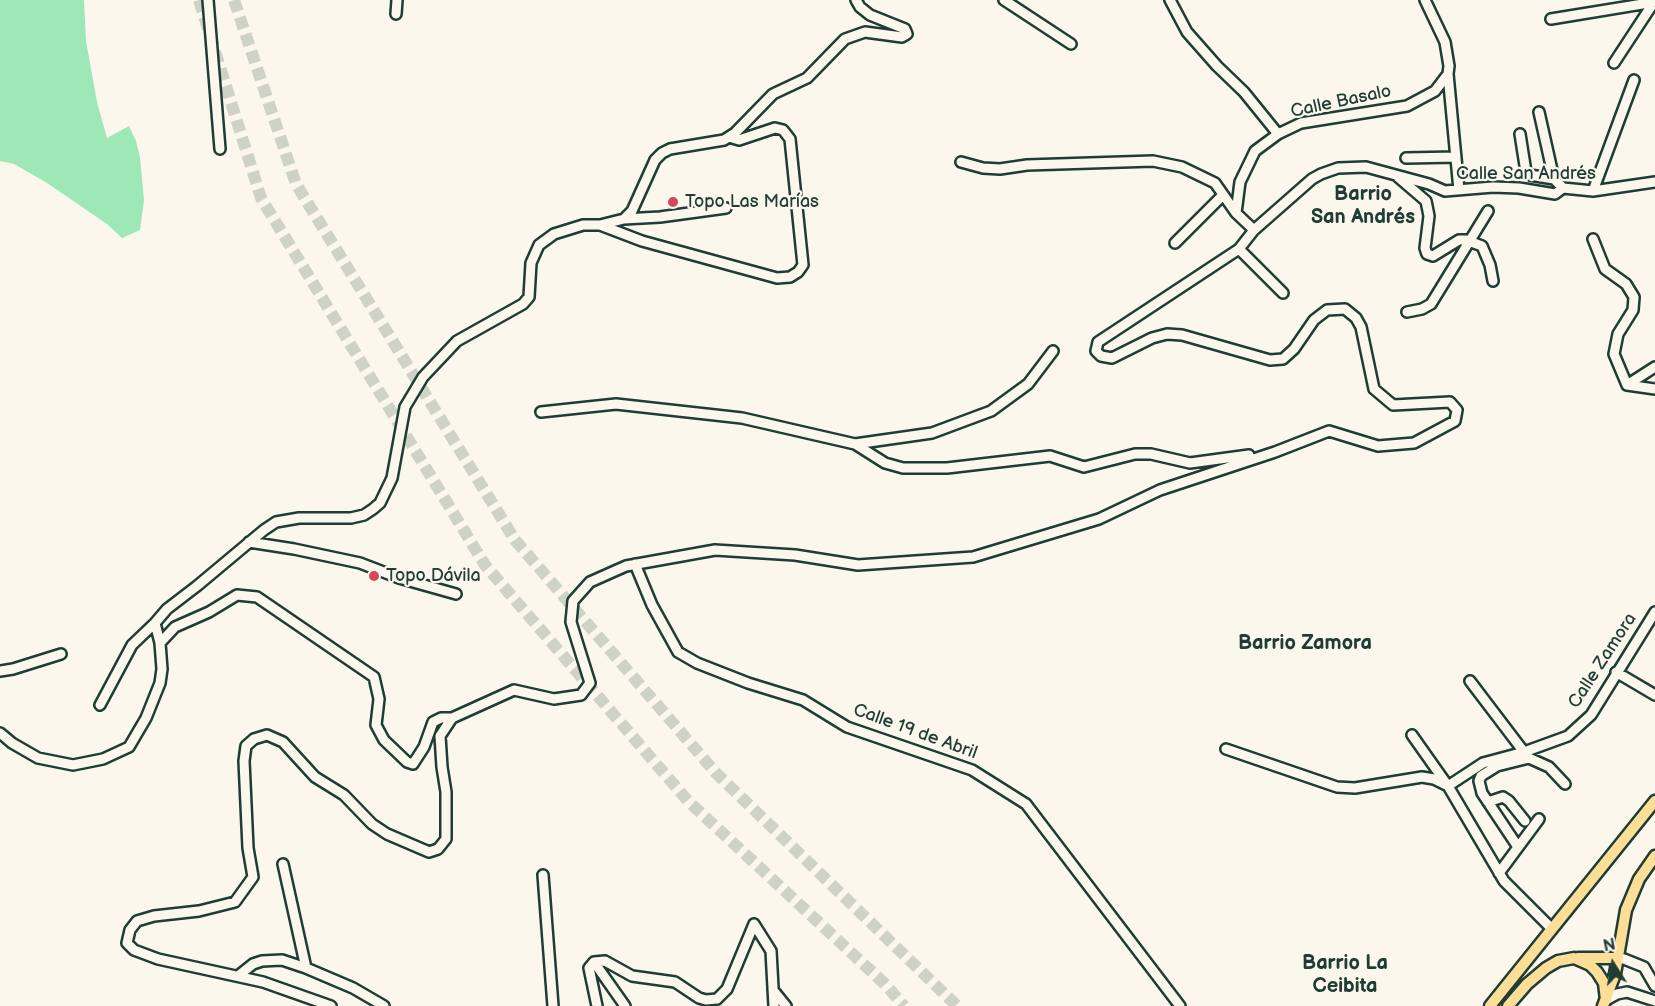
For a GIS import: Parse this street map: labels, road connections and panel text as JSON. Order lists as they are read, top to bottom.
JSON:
{
  "streets": {
    "street": [
      "Calle Basalo",
      "Calle San Andrés",
      "Calle Zamora",
      "Calle 19 de Abril"
    ]
  },
  "districts": ["Barrio San Andrés", "Barrio Zamora", "Barrio La Ceibita"],
  "places": ["Topo Las Marías", "Topo Dávila"],
  "north": "top"
}
